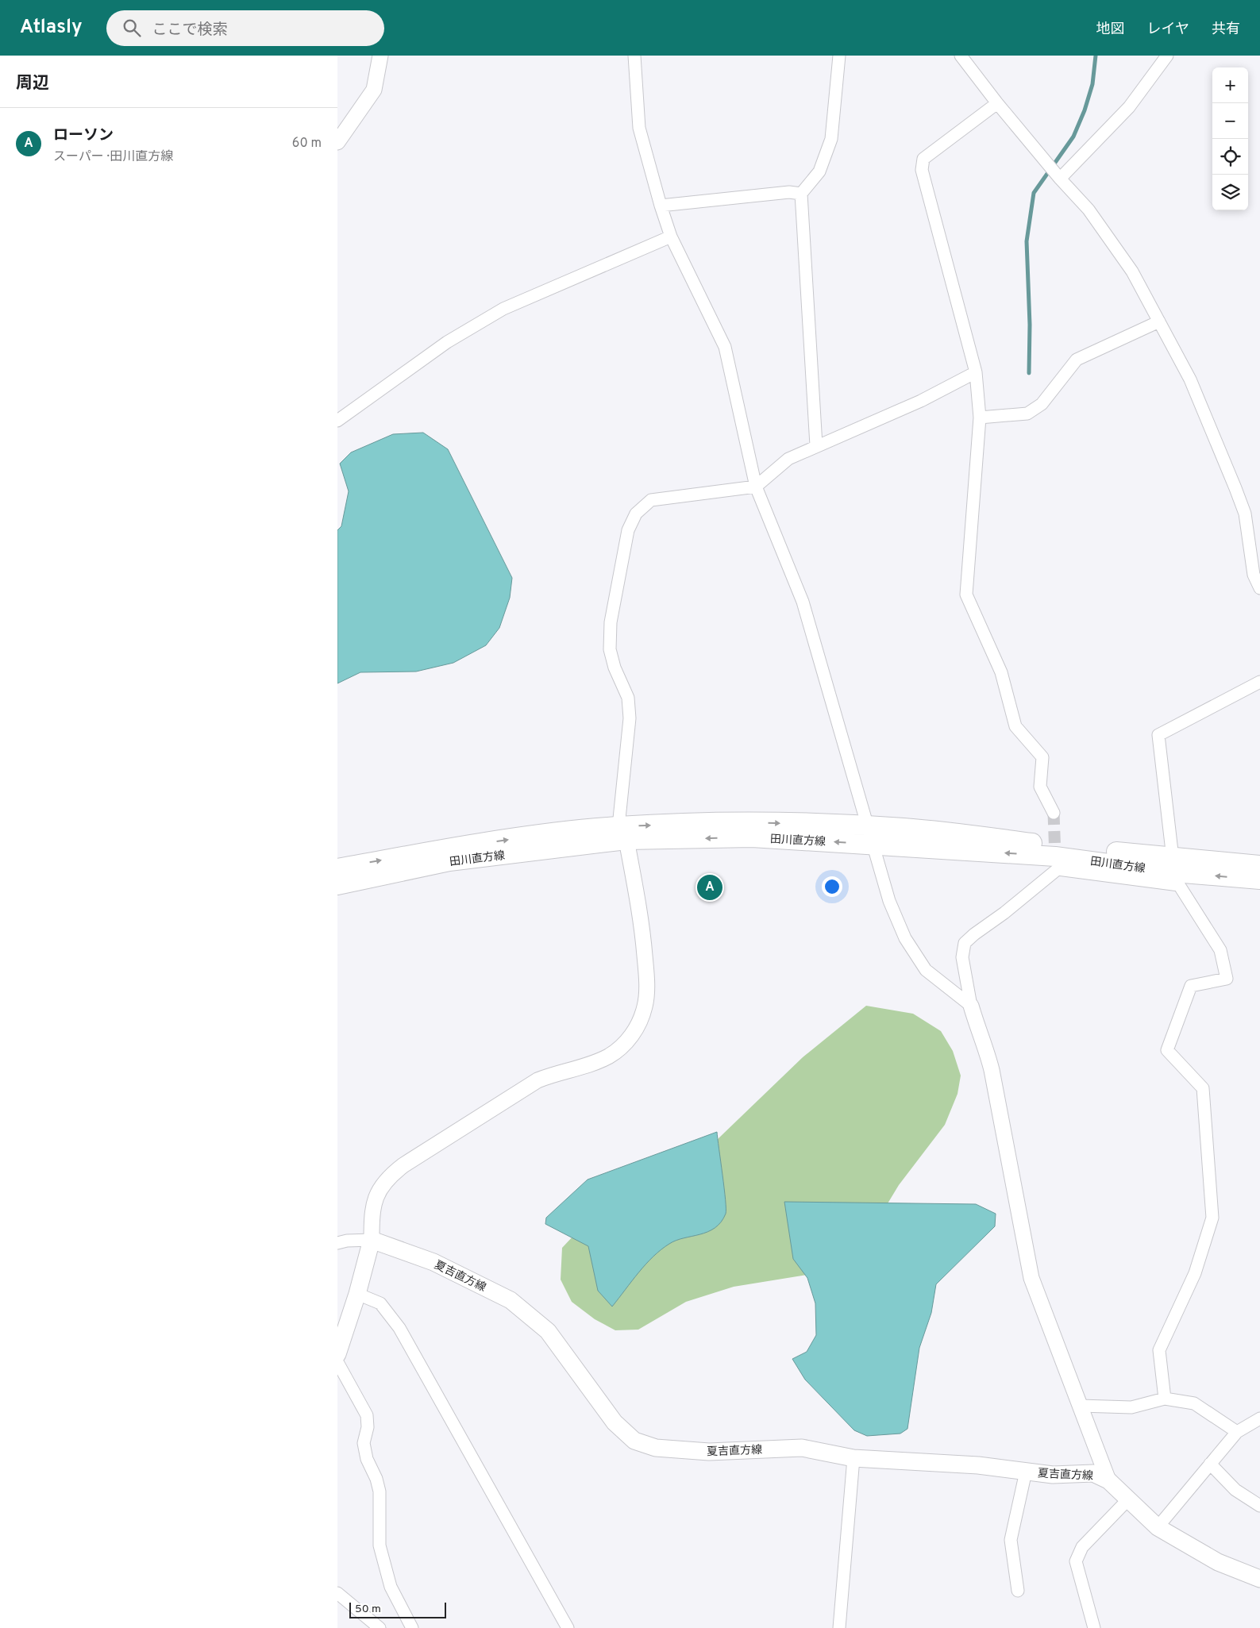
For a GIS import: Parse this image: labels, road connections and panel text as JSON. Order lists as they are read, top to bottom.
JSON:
{
  "streets": {
    "main road": ["田川直方線", "夏吉直方線"]
  },
  "scale_bar": "50 m",
  "page": {
    "header": "Atlasly",
    "search": "ここで検索",
    "nav": ["地図", "レイヤ", "共有"],
    "heading": "周辺",
    "map_buttons": ["+", "−"],
    "list": [
      {
        "mark": "A",
        "name": "ローソン",
        "note": "スーパー · 田川直方線",
        "value": "60 m"
      }
    ],
    "pins": "A",
    "scale": "50 m"
  }
}
